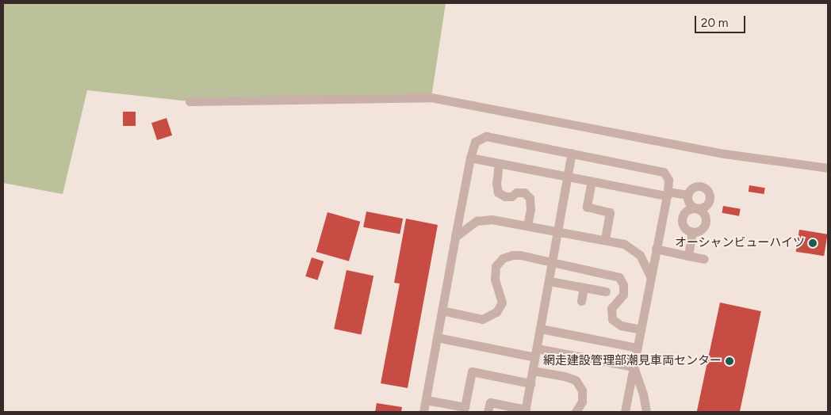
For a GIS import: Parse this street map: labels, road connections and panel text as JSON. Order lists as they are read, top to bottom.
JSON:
{
  "places": ["オーシャンビューハイツ", "網走建設管理部潮見車両センター"],
  "scale_bar": "20 m"
}
